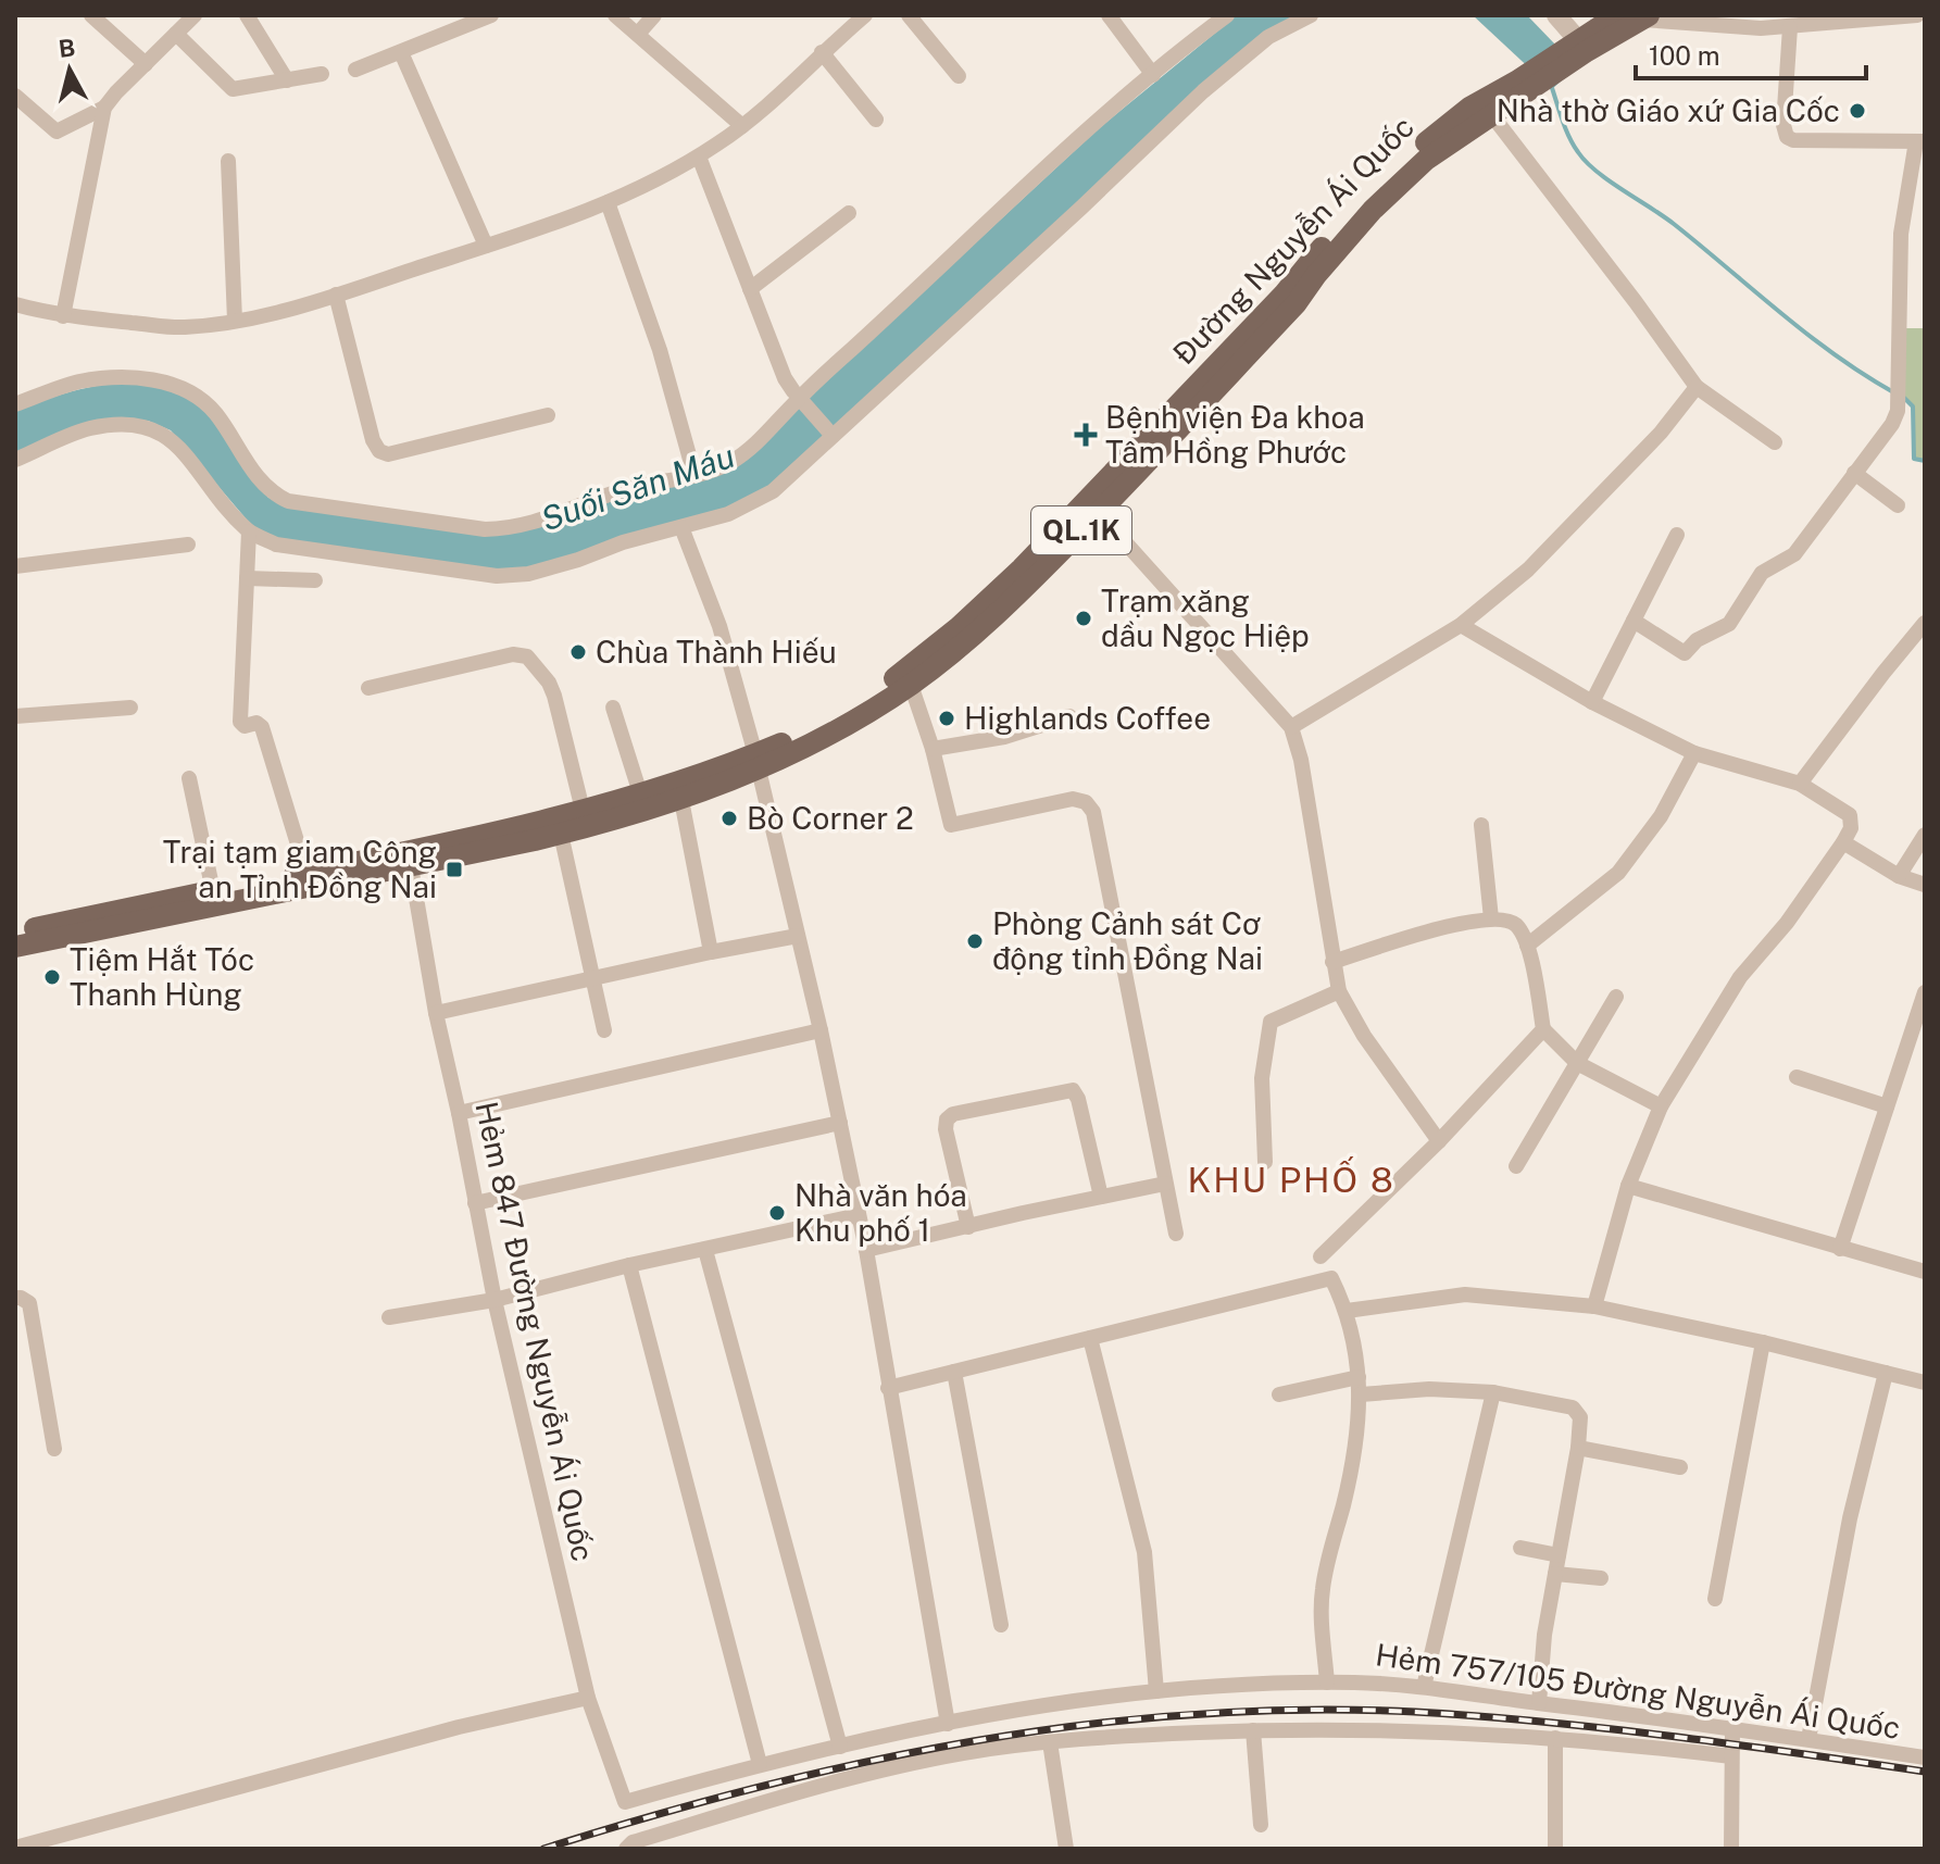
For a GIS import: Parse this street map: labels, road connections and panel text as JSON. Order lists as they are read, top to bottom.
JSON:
{
  "streets": {
    "main road": ["Đường Nguyễn Ái Quốc", "QL.1K"],
    "street": ["Hẻm 847 Đường Nguyễn Ái Quốc", "Hẻm 757/105 Đường Nguyễn Ái Quốc"]
  },
  "crossings": [
    ["Đường Nguyễn Ái Quốc", "QL.1K"],
    ["Đường Nguyễn Ái Quốc", "Hẻm 847 Đường Nguyễn Ái Quốc"],
    ["Hẻm 847 Đường Nguyễn Ái Quốc", "Hẻm 757/105 Đường Nguyễn Ái Quốc"]
  ],
  "districts": ["KHU PHỐ 8"],
  "water": ["Suối Săn Máu"],
  "places": {
    "other": [
      "Nhà thờ Giáo xứ Gia Cốc",
      "Trạm xăng dầu Ngọc Hiệp",
      "Chùa Thành Hiếu",
      "Highlands Coffee",
      "Bò Corner 2",
      "Phòng Cảnh sát Cơ động tỉnh Đồng Nai",
      "Tiệm Hắt Tóc Thanh Hùng",
      "Nhà văn hóa Khu phố 1"
    ],
    "health": ["Bệnh viện Đa khoa Tâm Hồng Phước"],
    "transit": ["Trại tạm giam Công an Tỉnh Đồng Nai"]
  },
  "scale_bar": "100 m",
  "north": "top"
}
